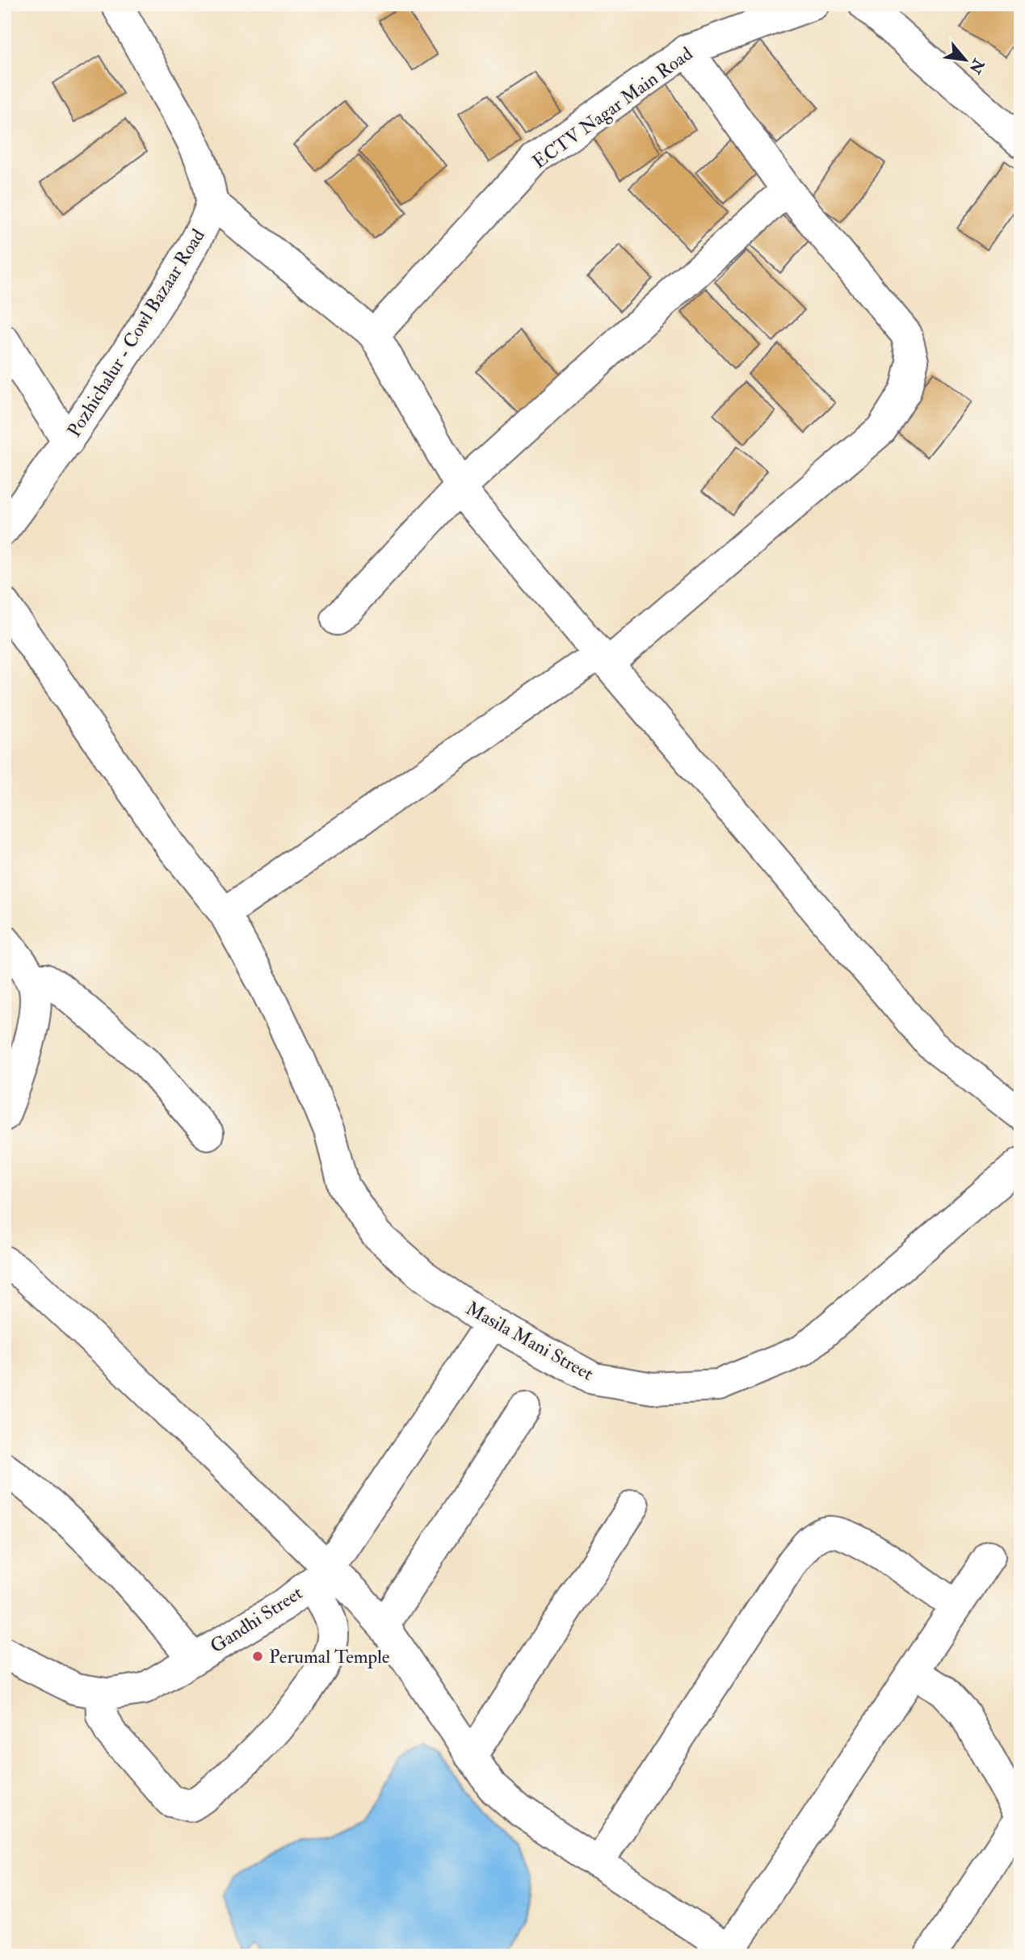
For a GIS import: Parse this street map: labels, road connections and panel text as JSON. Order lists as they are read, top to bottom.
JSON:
{
  "streets": {
    "street": [
      "ECTV Nagar Main Road",
      "Pozhichalur - Cowl Bazaar Road",
      "Masila Mani Street",
      "Gandhi Street"
    ]
  },
  "crossings": [
    ["Masila Mani Street", "Gandhi Street"]
  ],
  "places": ["Perumal Temple"],
  "north": "bottom right"
}
